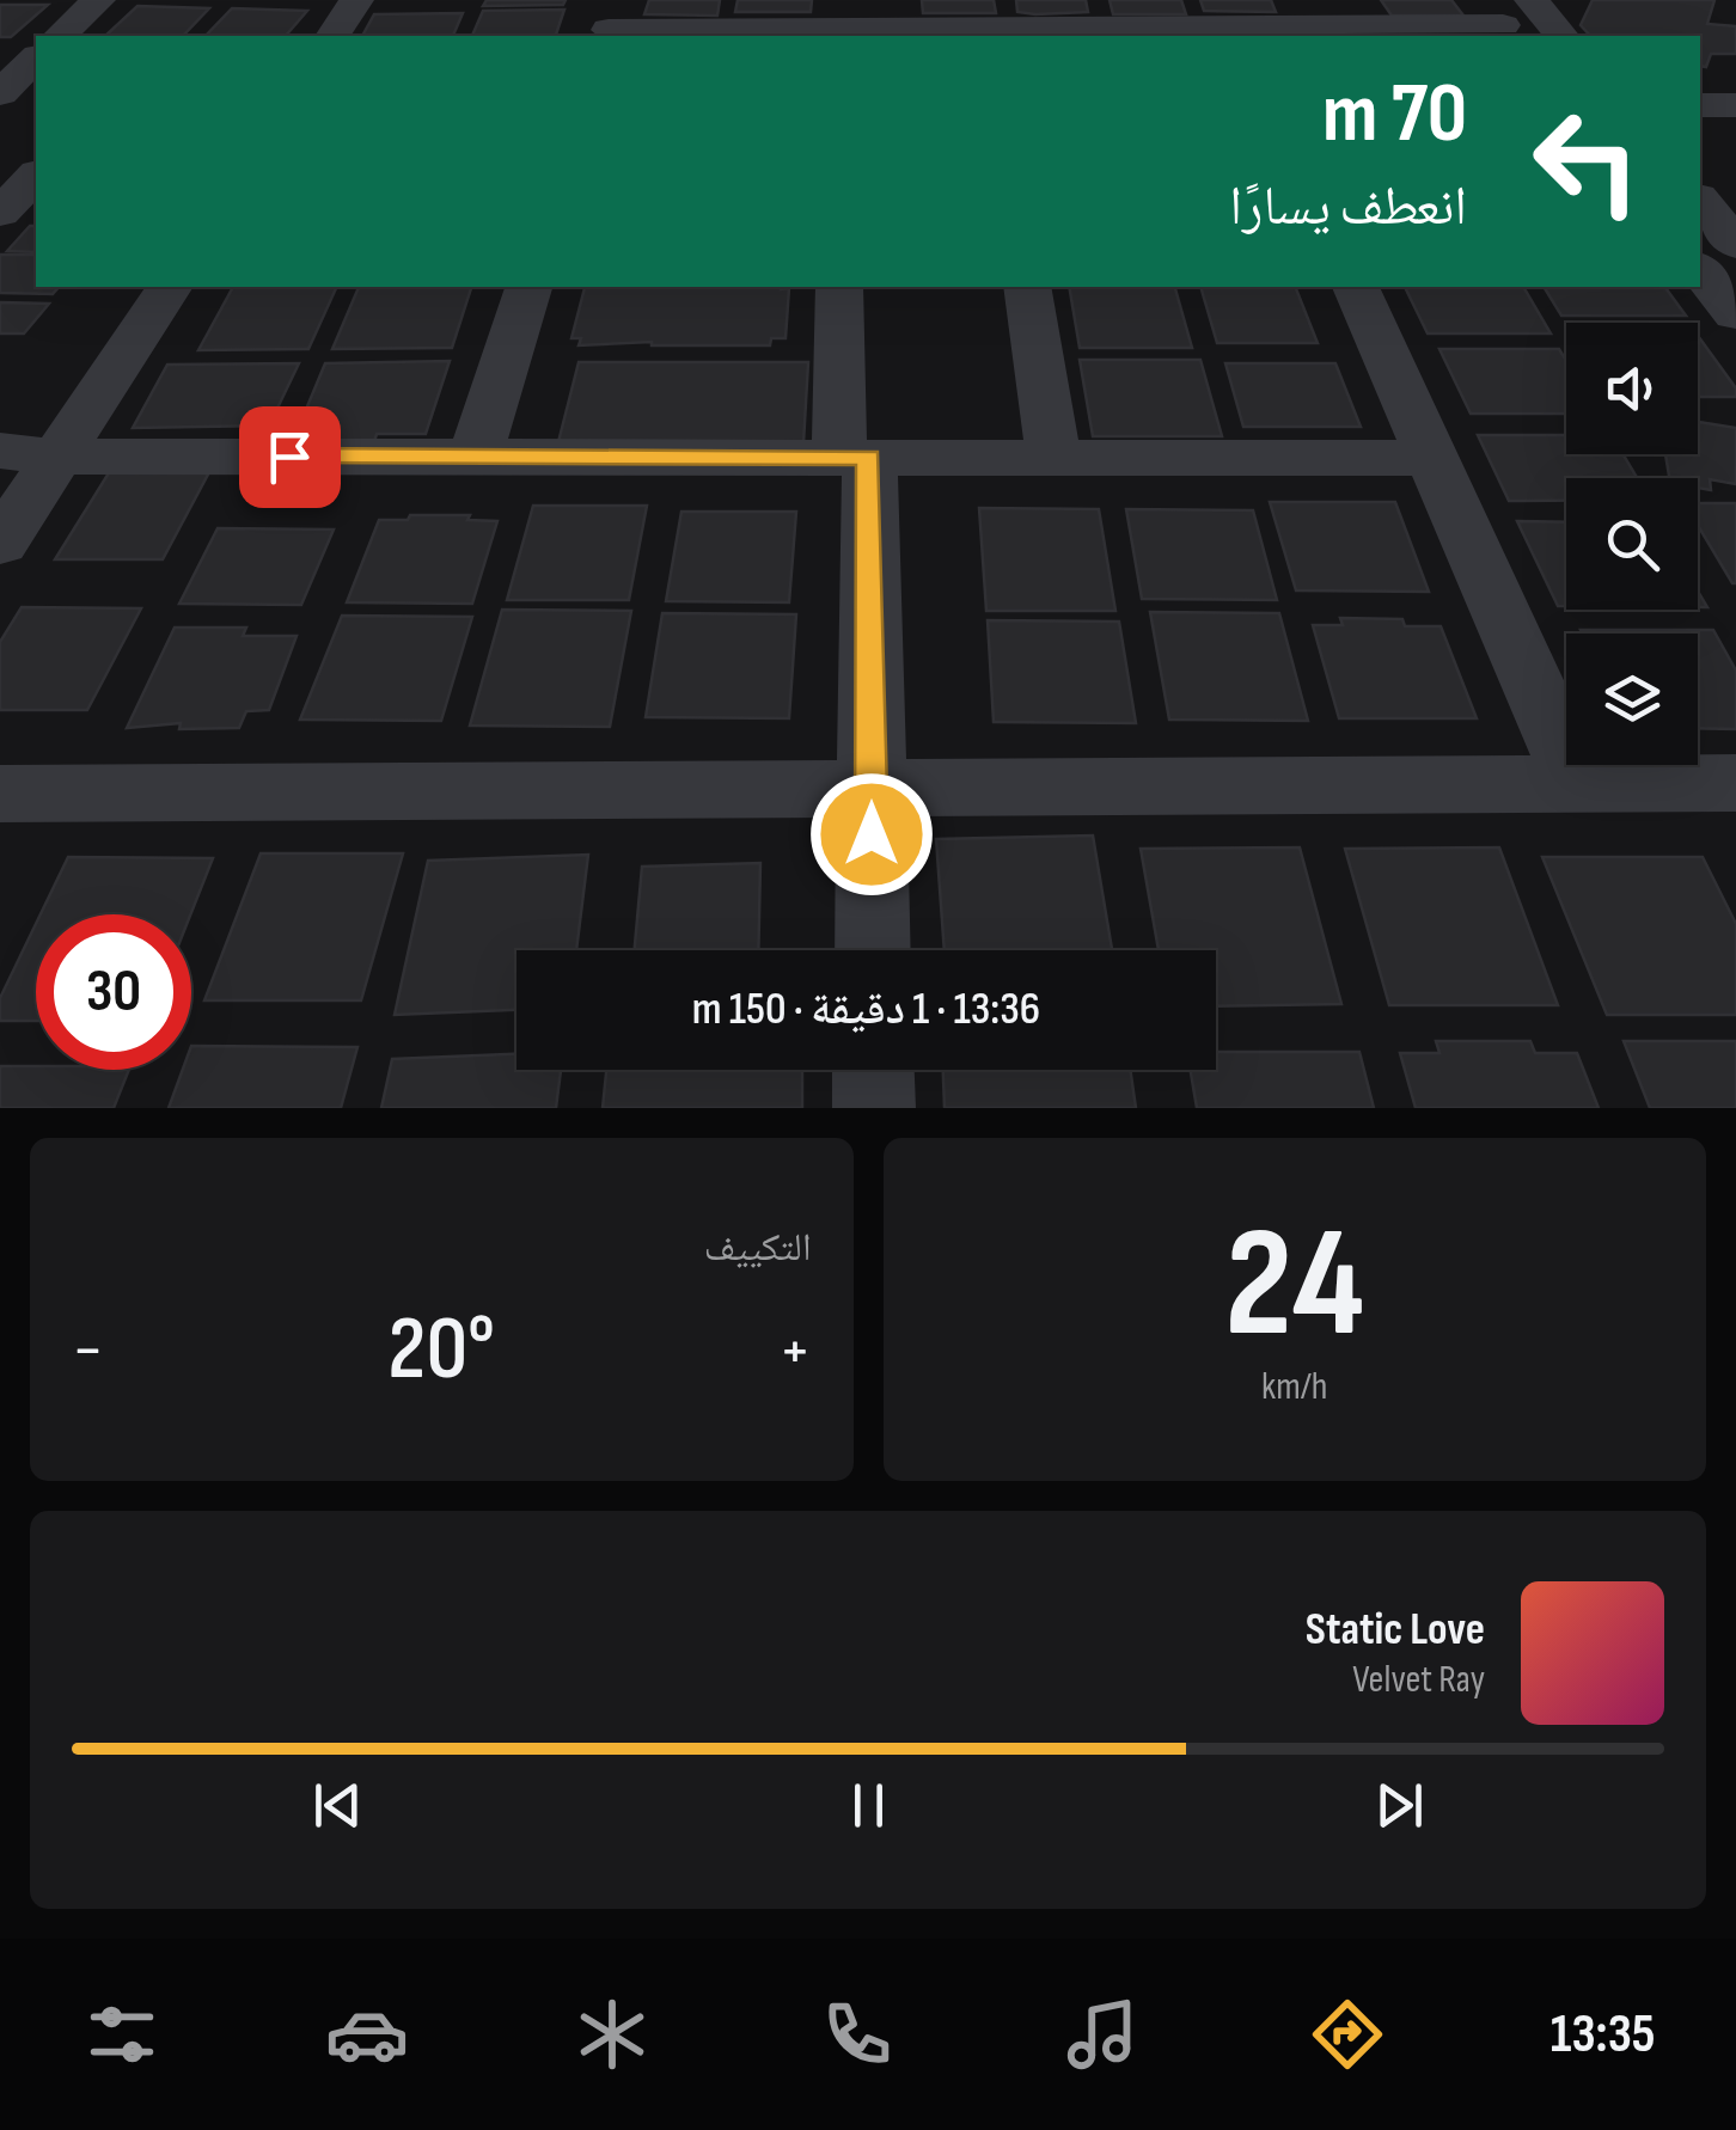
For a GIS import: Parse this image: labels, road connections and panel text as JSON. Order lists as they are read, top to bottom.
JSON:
{
  "page": {
    "turn": ["70 m", "انعطف يسارًا"],
    "limit": "30",
    "trip": "13:36 · 1 دقيقة · 150 m",
    "tile": [
      ["24", "km/h"],
      "التكييف"
    ],
    "heat": ["−", "20°", "+"],
    "song": ["Static Love", "Velvet Ray"],
    "tabs": "13:35"
  }
}
